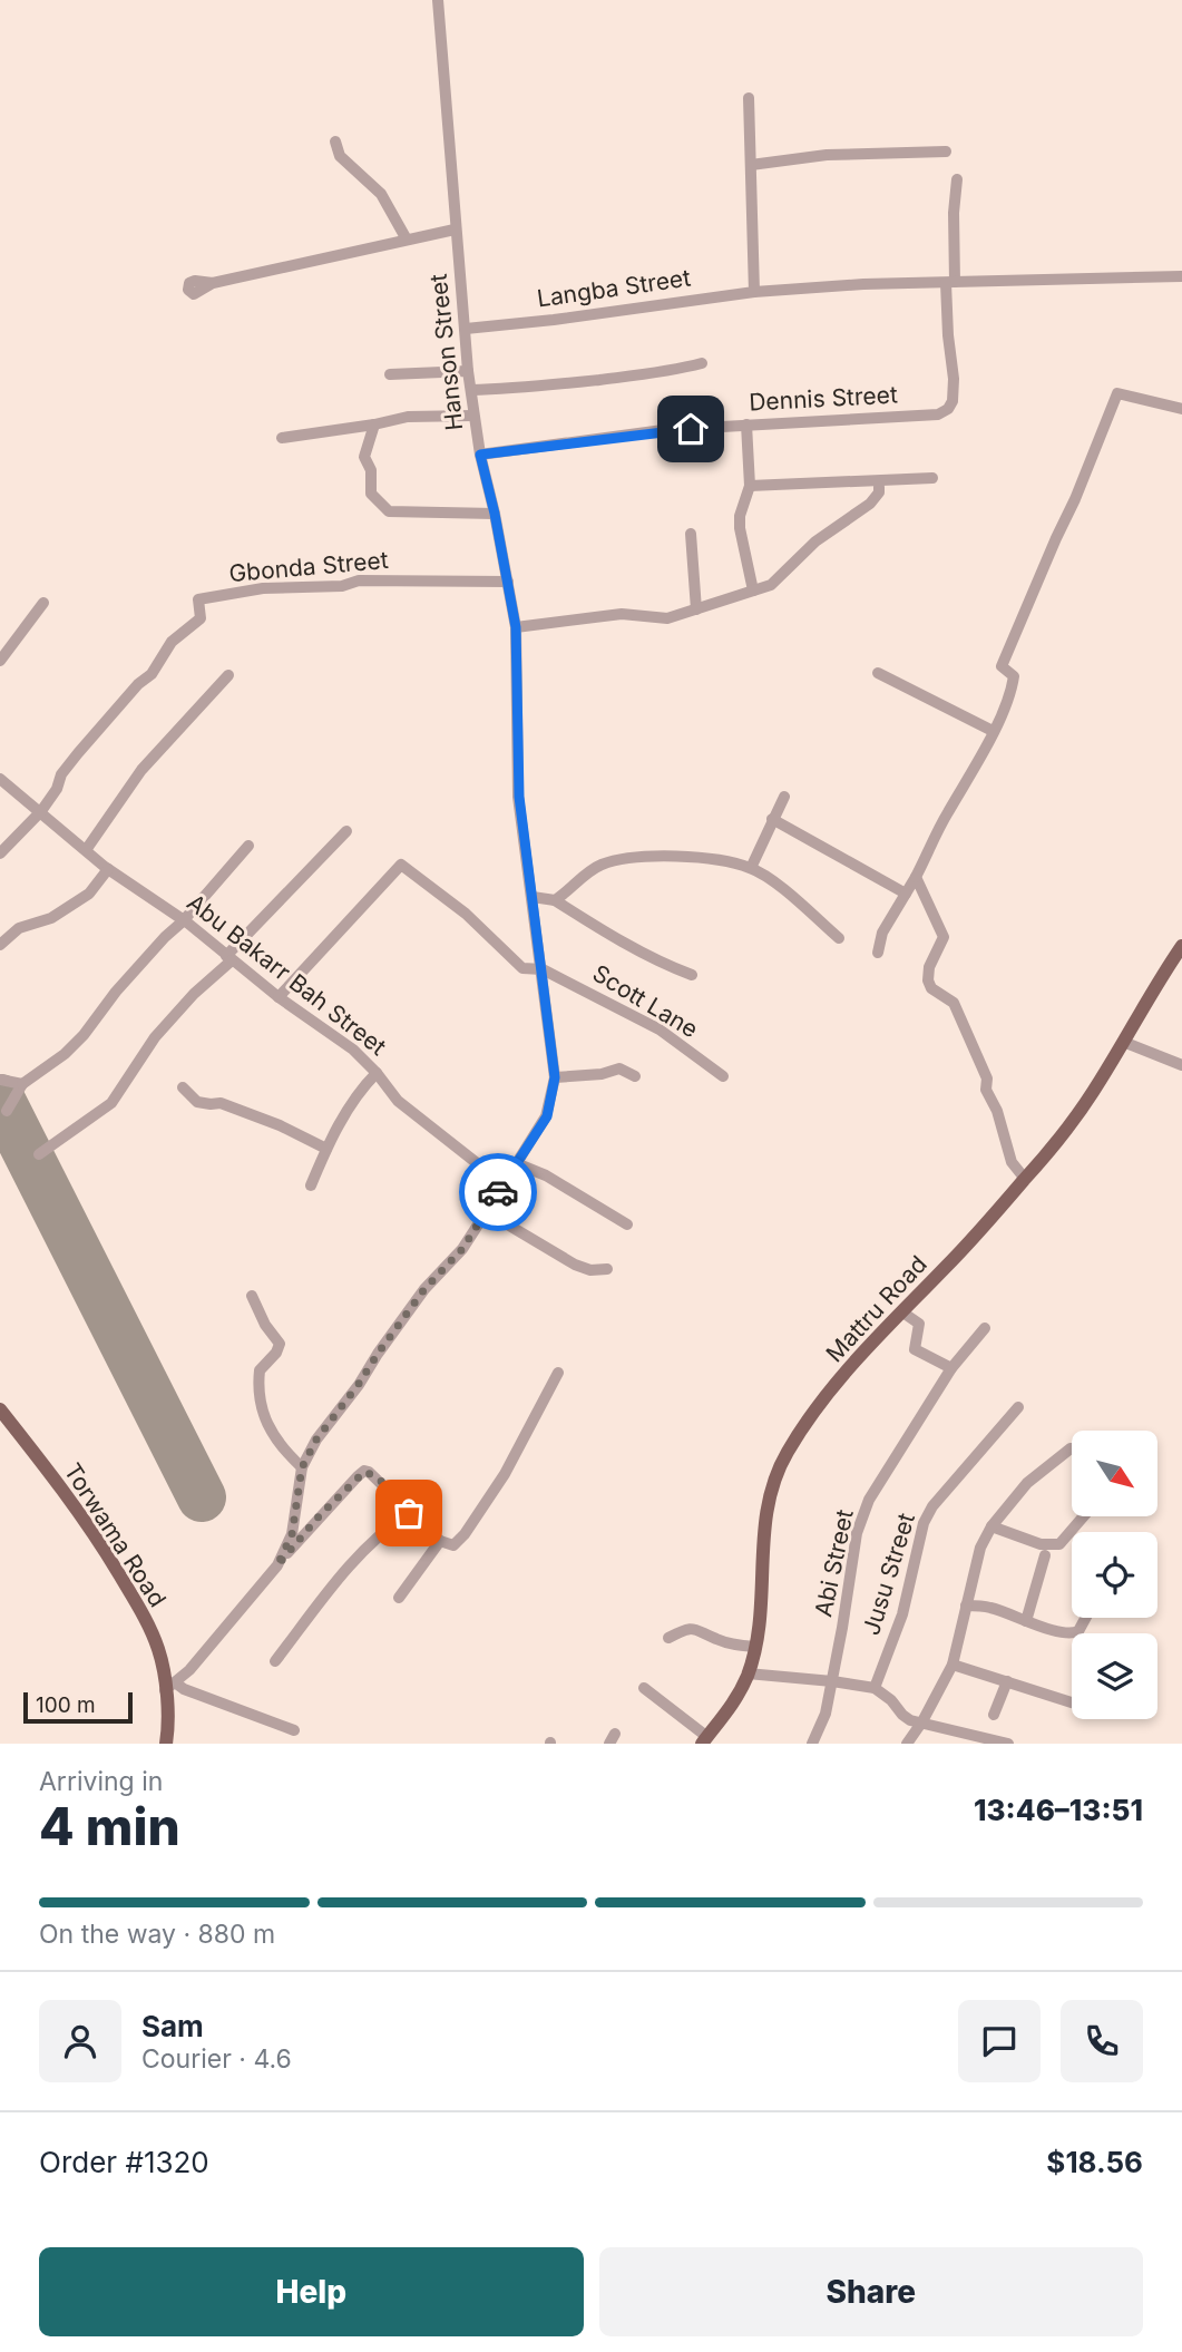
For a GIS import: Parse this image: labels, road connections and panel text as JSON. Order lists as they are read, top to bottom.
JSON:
{
  "streets": {
    "main road": ["Mattru Road", "Torwama Road"],
    "street": [
      "Langba Street",
      "Hanson Street",
      "Dennis Street",
      "Gbonda Street",
      "Abu Bakarr Bah Street",
      "Scott Lane",
      "Abi Street",
      "Jusu Street"
    ]
  },
  "crossings": [
    ["Langba Street", "Hanson Street"],
    ["Langba Street", "Dennis Street"],
    ["Hanson Street", "Dennis Street"],
    ["Hanson Street", "Gbonda Street"],
    ["Hanson Street", "Abu Bakarr Bah Street"],
    ["Hanson Street", "Scott Lane"],
    ["Hanson Street", "Torwama Road"],
    ["Gbonda Street", "Abu Bakarr Bah Street"],
    ["Abu Bakarr Bah Street", "Scott Lane"]
  ],
  "scale_bar": "100 m",
  "north": "bottom right",
  "page": {
    "scale": "100 m",
    "heading": ["4 min", "Arriving in", "13:46–13:51"],
    "panel": [
      "Sam",
      "Courier · 4.6",
      "Order #1320",
      "$18.56"
    ],
    "bar": "On the way · 880 m",
    "buttons": ["Help", "Share"]
  }
}
